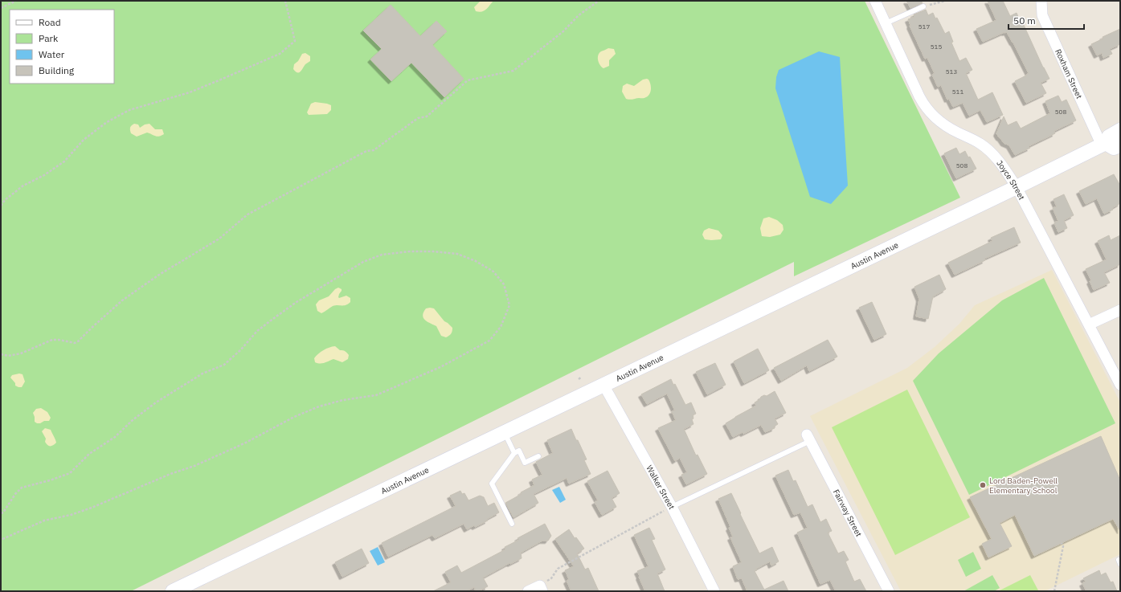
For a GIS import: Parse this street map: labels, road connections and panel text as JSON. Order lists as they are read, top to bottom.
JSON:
{
  "streets": {
    "main road": ["Austin Avenue"],
    "street": [
      "Roxham Street",
      "Joyce Street",
      "Walker Street",
      "Fairway Street"
    ]
  },
  "crossings": [
    ["Roxham Street", "Austin Avenue"],
    ["Joyce Street", "Austin Avenue"],
    ["Austin Avenue", "Walker Street"]
  ],
  "places": ["Lord Baden-Powell Elementary School"],
  "house_numbers": [
    "517",
    "515",
    "513",
    "511",
    "508",
    "508"
  ],
  "legend": [
    "Road",
    "Park",
    "Water",
    "Building"
  ],
  "scale_bar": "50 m"
}
